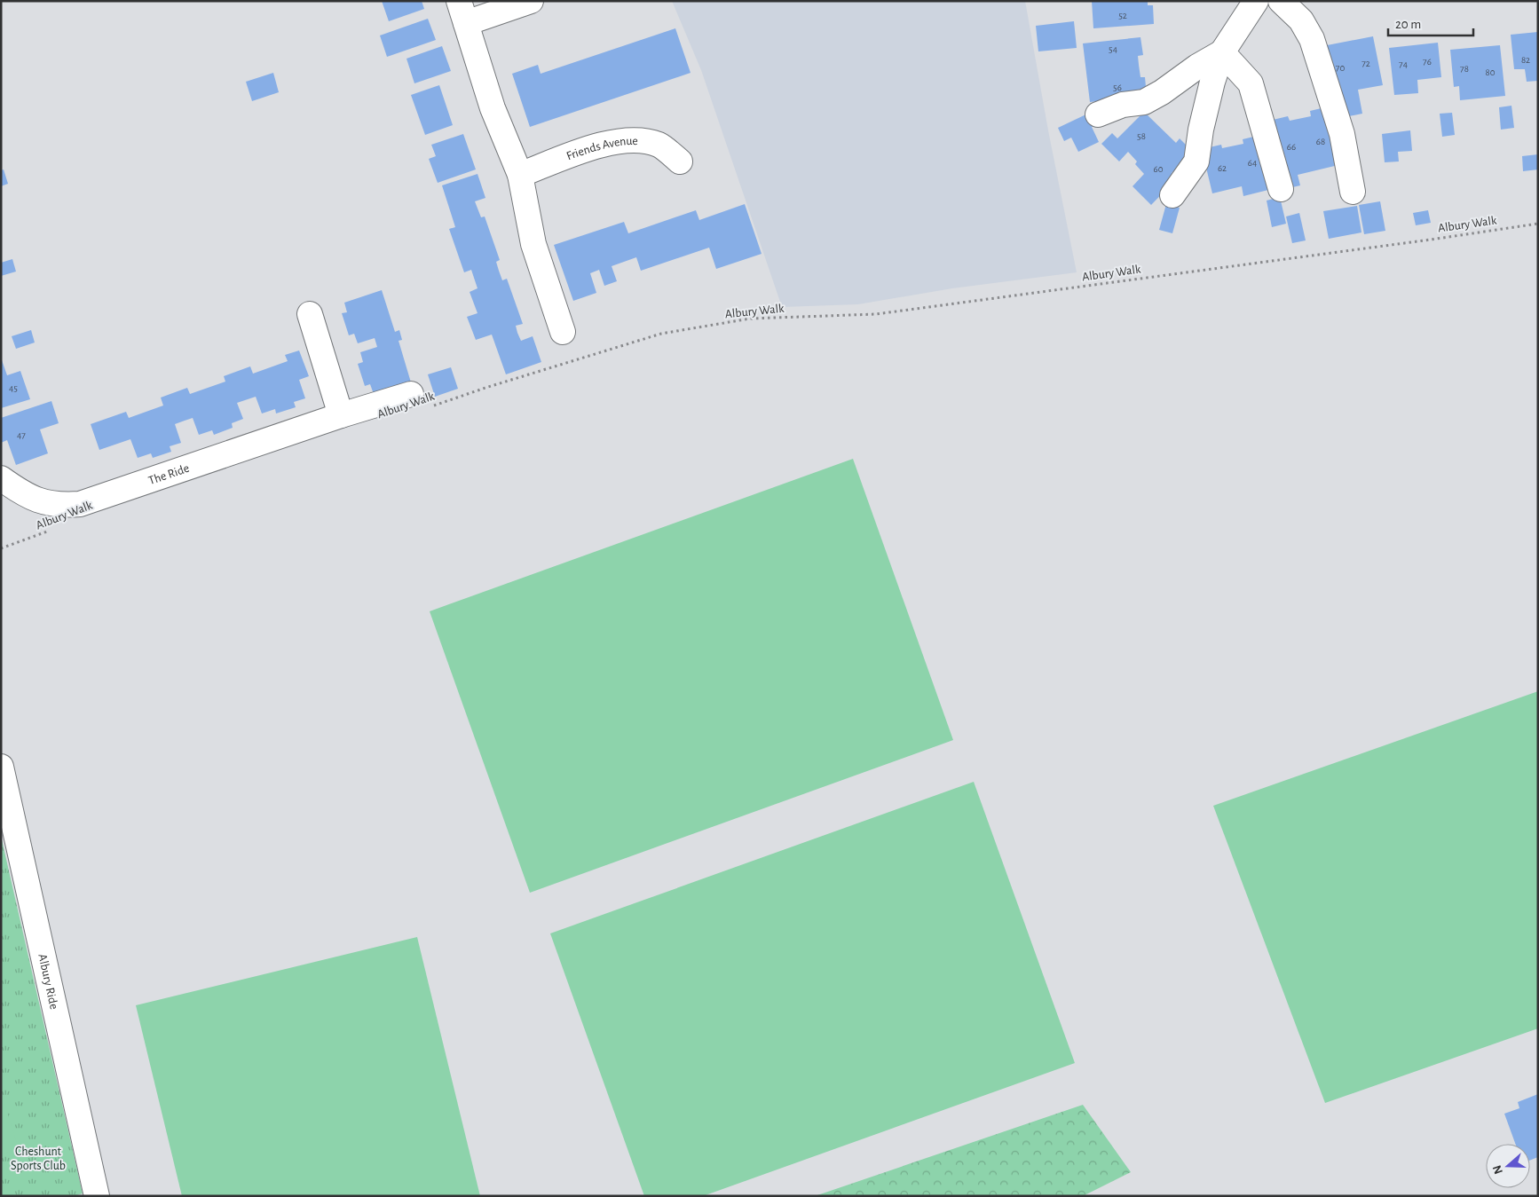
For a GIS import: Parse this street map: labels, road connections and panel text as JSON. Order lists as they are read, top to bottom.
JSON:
{
  "streets": {
    "street": ["Friends Avenue", "The Ride", "Albury Ride"],
    "path": ["Albury Walk"]
  },
  "crossings": [
    ["Albury Walk", "The Ride"]
  ],
  "parks": ["Cheshunt Sports Club"],
  "house_numbers": [
    "52",
    "54",
    "82",
    "76",
    "72",
    "74",
    "70",
    "78",
    "80",
    "56",
    "58",
    "68",
    "66",
    "64",
    "62",
    "60",
    "45",
    "47"
  ],
  "scale_bar": "20 m",
  "north": "left"
}
